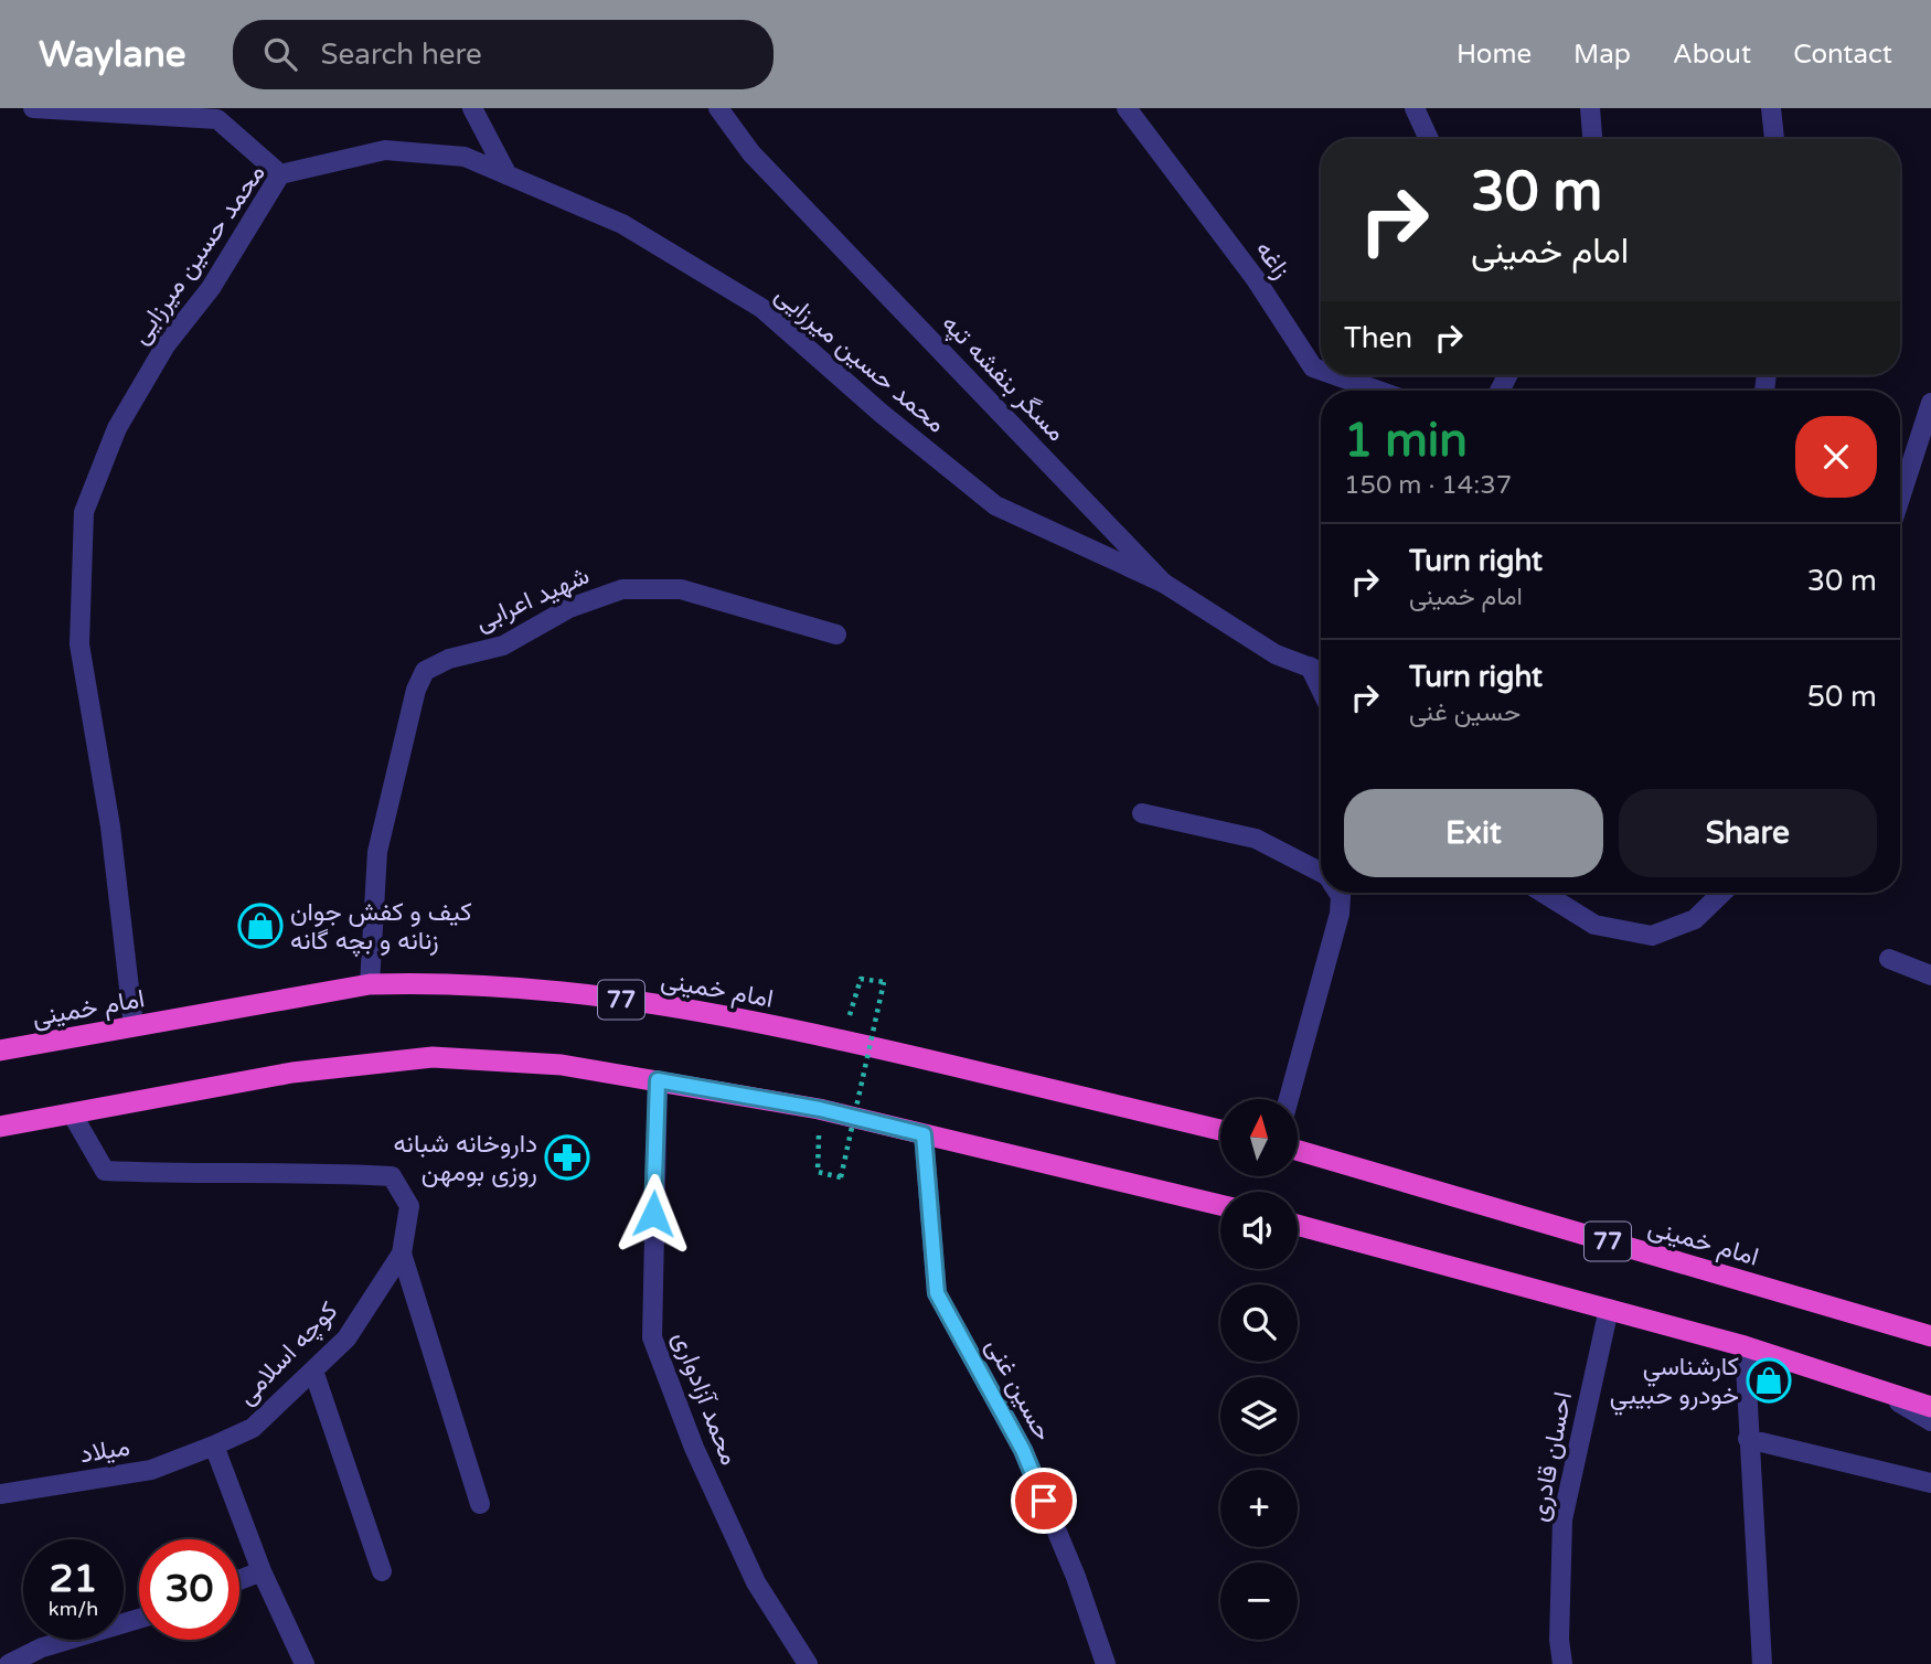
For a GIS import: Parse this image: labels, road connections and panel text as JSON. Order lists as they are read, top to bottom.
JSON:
{
  "streets": {
    "highway": ["امام خمینی", "77"],
    "street": [
      "محمد حسین میرزایی",
      "زاغه",
      "مسگر بنفشه تپه",
      "شهید اعرابی",
      "کوچه اسلامی",
      "حسین غنی",
      "محمد آزادواری",
      "میلاد",
      "احسان قادری"
    ]
  },
  "crossings": [
    ["محمد حسین میرزایی", "مسگر بنفشه تپه"],
    ["محمد حسین میرزایی", "امام خمینی"],
    ["شهید اعرابی", "امام خمینی"],
    ["کوچه اسلامی", "میلاد"]
  ],
  "places": {
    "shop": ["کیف و کفش جوان زنانه و بچه گانه", "كارشناسي خودرو حبيبي"],
    "pharmacy": ["داروخانه شبانه روزی بومهن"]
  },
  "north": "top",
  "page": {
    "header": "Waylane",
    "search": "Search here",
    "nav": [
      "Home",
      "Map",
      "About",
      "Contact"
    ],
    "turn": ["30 m", "امام خمینی"],
    "then": "Then",
    "heading": ["1 min", "150 m · 14:37"],
    "list": [
      {
        "name": "Turn right",
        "note": "امام خمینی",
        "value": "30 m"
      },
      {
        "name": "Turn right",
        "note": "حسین غنی",
        "value": "50 m"
      }
    ],
    "buttons": ["Exit", "Share"],
    "map_buttons": ["+", "−"],
    "speed": "21 km/h",
    "limit": "30"
  }
}
